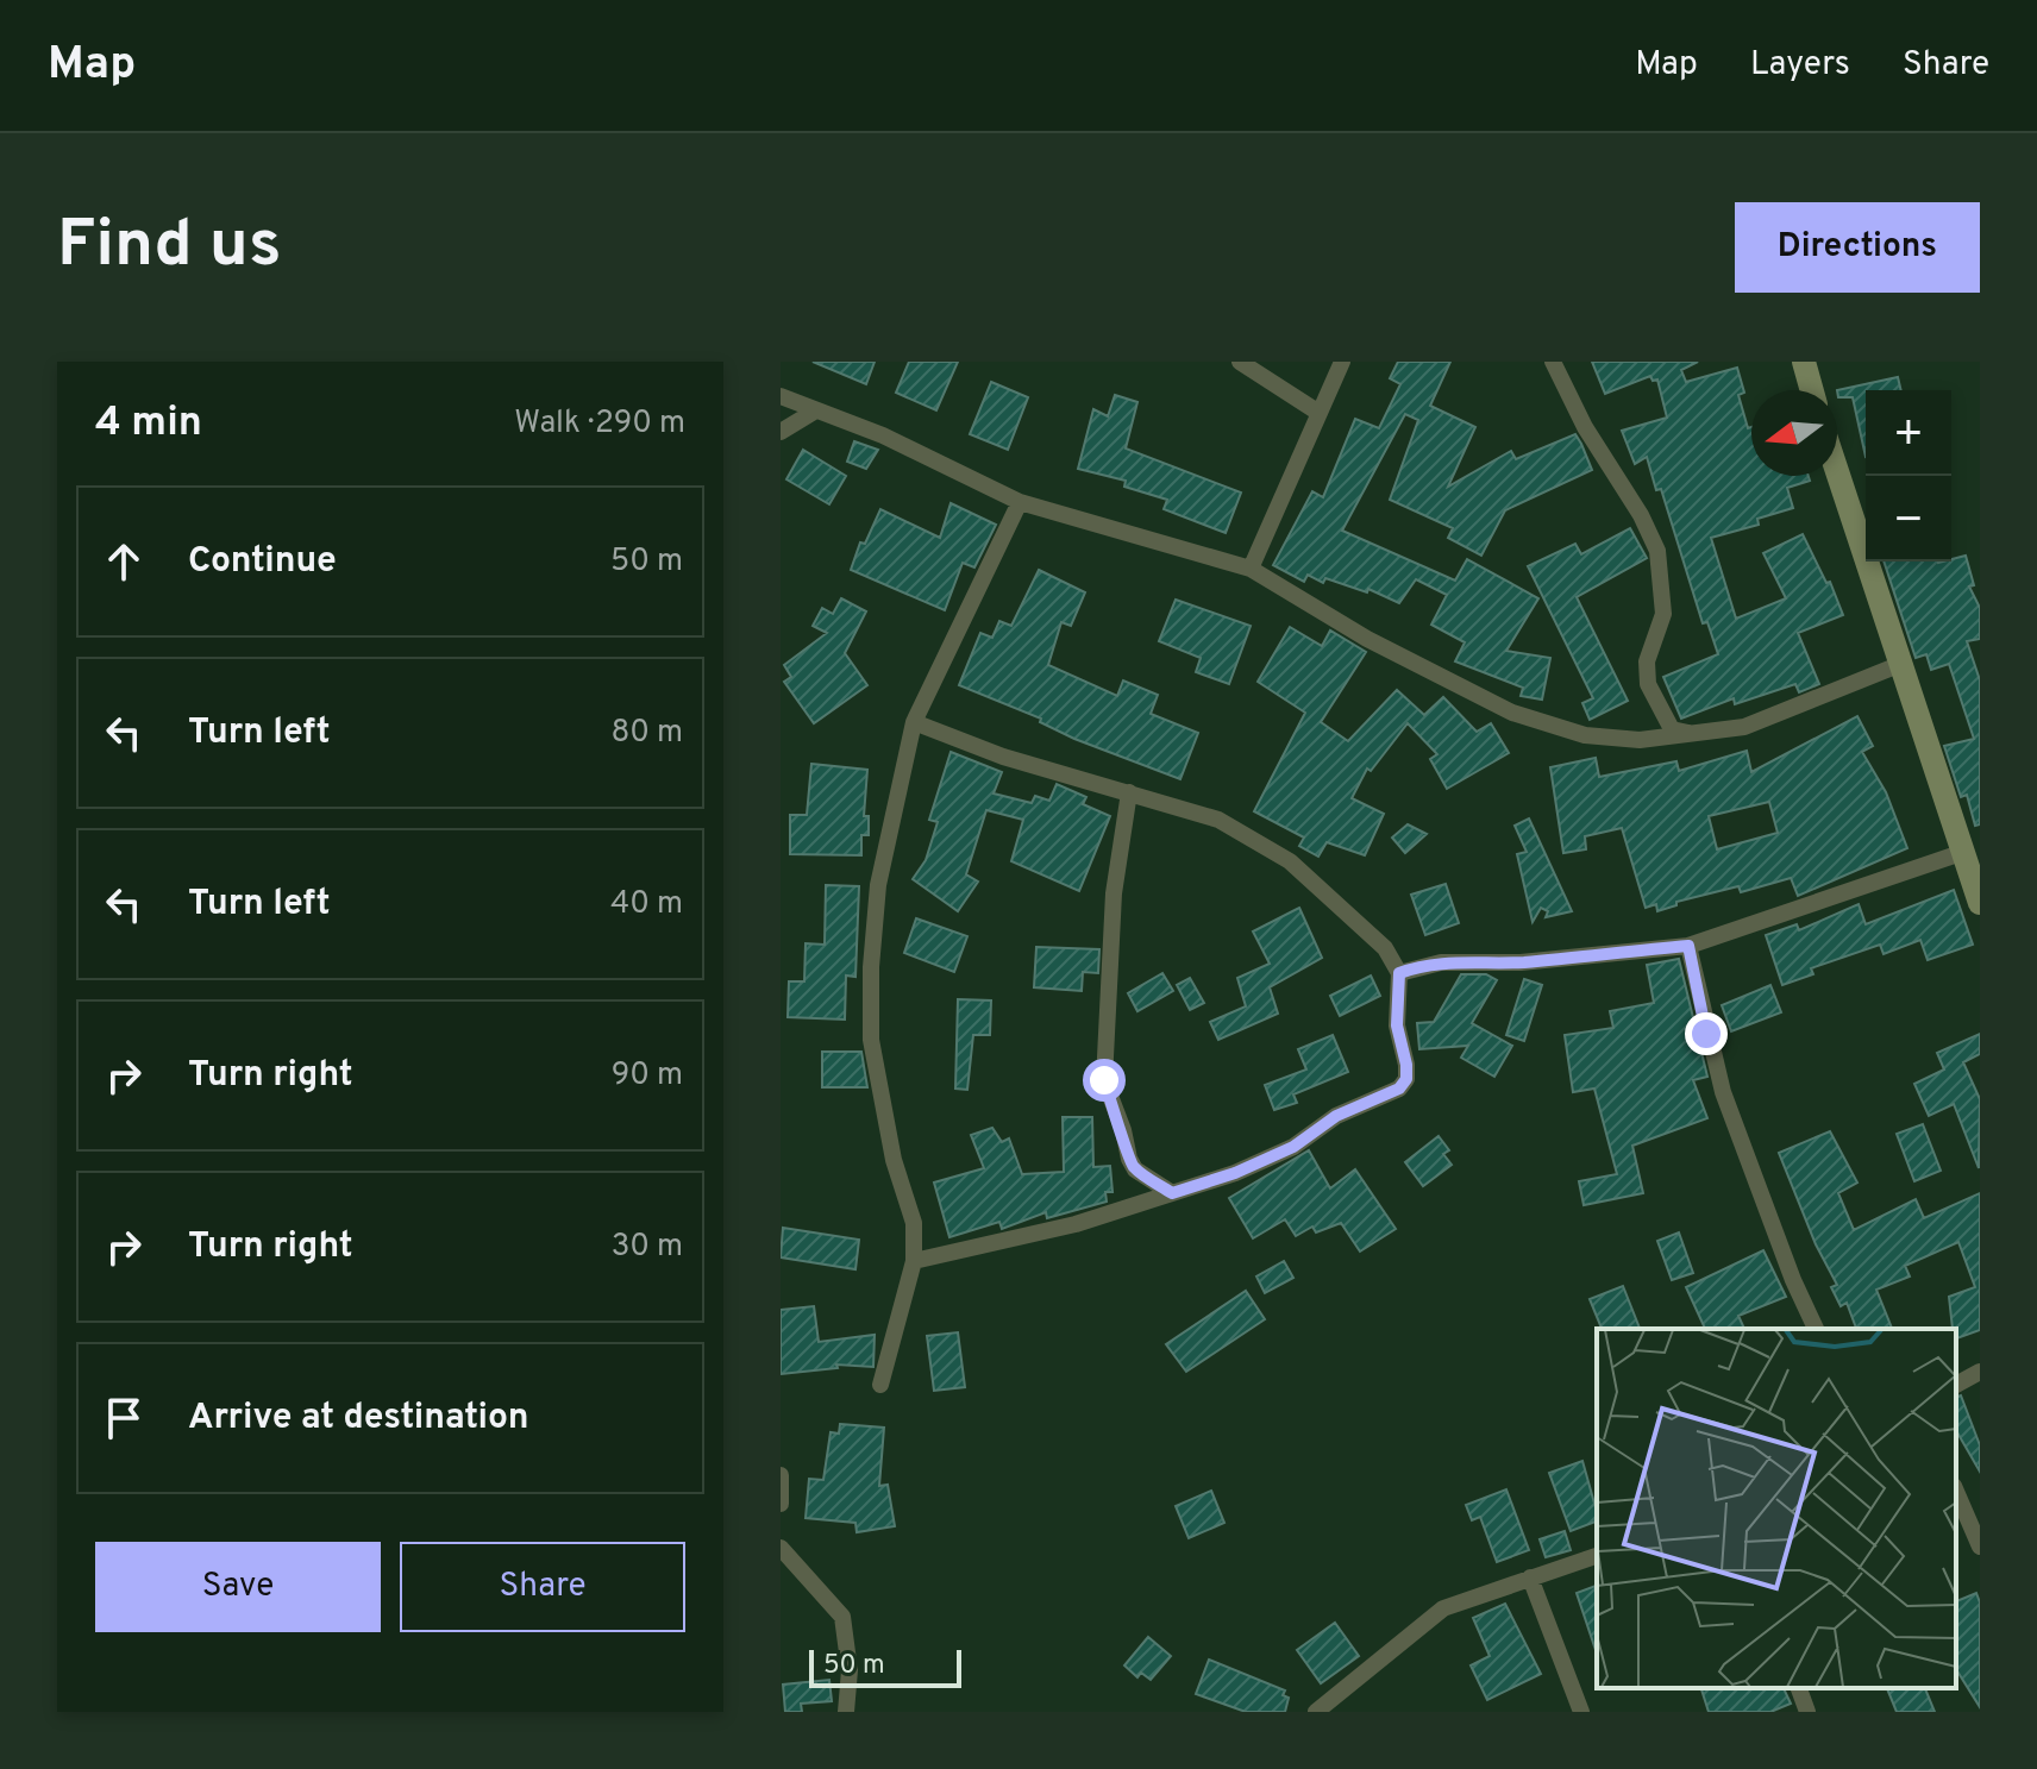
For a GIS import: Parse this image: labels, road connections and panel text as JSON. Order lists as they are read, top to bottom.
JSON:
{
  "scale_bar": "50 m",
  "north": "left",
  "page": {
    "header": "Map",
    "nav": ["Map", "Layers", "Share"],
    "buttons": [
      "Directions",
      ["Save", "Share"]
    ],
    "title": "Find us",
    "heading": ["4 min", "Walk · 290 m"],
    "map_buttons": ["+", "−"],
    "list": [
      ["Continue", "50 m"],
      ["Turn left", "80 m"],
      ["Turn left", "40 m"],
      ["Turn right", "90 m"],
      ["Turn right", "30 m"],
      "Arrive at destination"
    ],
    "scale": "50 m"
  }
}
